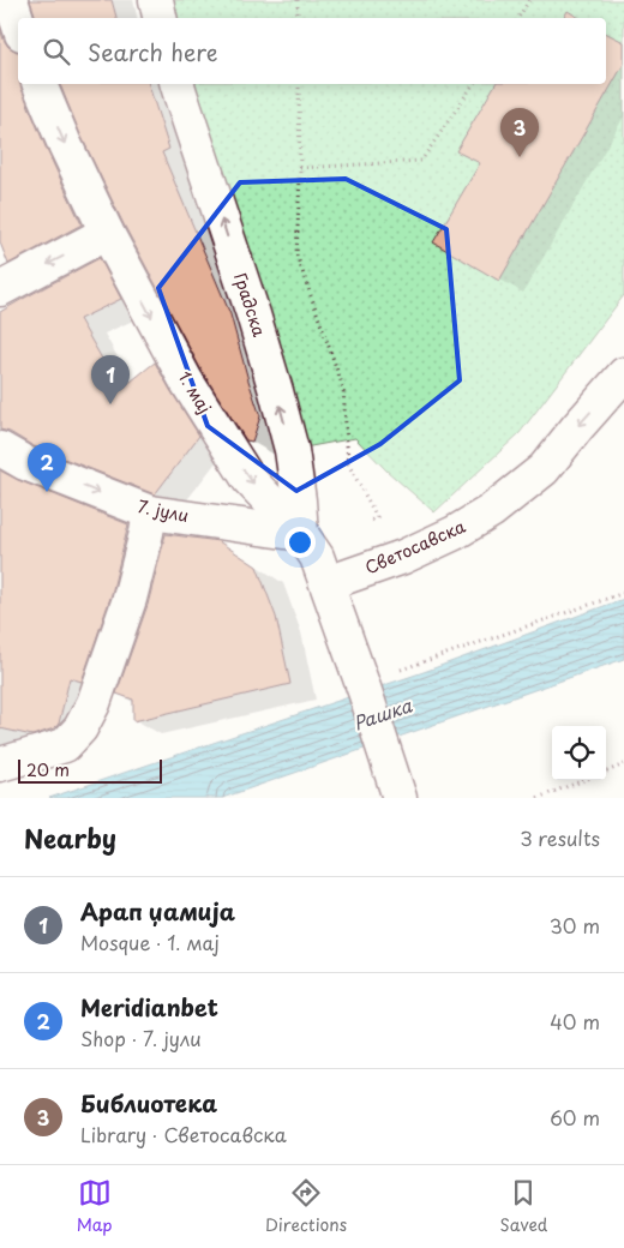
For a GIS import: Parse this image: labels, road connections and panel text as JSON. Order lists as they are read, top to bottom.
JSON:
{
  "streets": {
    "street": [
      "Градска",
      "1. мај",
      "7. јули",
      "Светосавска"
    ]
  },
  "crossings": [
    ["Градска", "1. мај"],
    ["Градска", "7. јули"],
    ["Градска", "Светосавска"],
    ["1. мај", "7. јули"],
    ["1. мај", "Светосавска"],
    ["7. јули", "Светосавска"]
  ],
  "one_way": [
    "Градска",
    "1. мај",
    "7. јули",
    "Светосавска"
  ],
  "water": ["Рашка"],
  "scale_bar": "20 m",
  "page": {
    "search": "Search here",
    "pins": ["3", "1", "2"],
    "scale": "20 m",
    "heading": ["Nearby", "3 results"],
    "list": [
      {
        "mark": "1",
        "name": "Арап џамија",
        "note": "Mosque · 1. мај",
        "value": "30 m"
      },
      {
        "mark": "2",
        "name": "Meridianbet",
        "note": "Shop · 7. јули",
        "value": "40 m"
      },
      {
        "mark": "3",
        "name": "Библиотека",
        "note": "Library · Светосавска",
        "value": "60 m"
      }
    ],
    "nav": ["Map", "Directions", "Saved"]
  }
}
